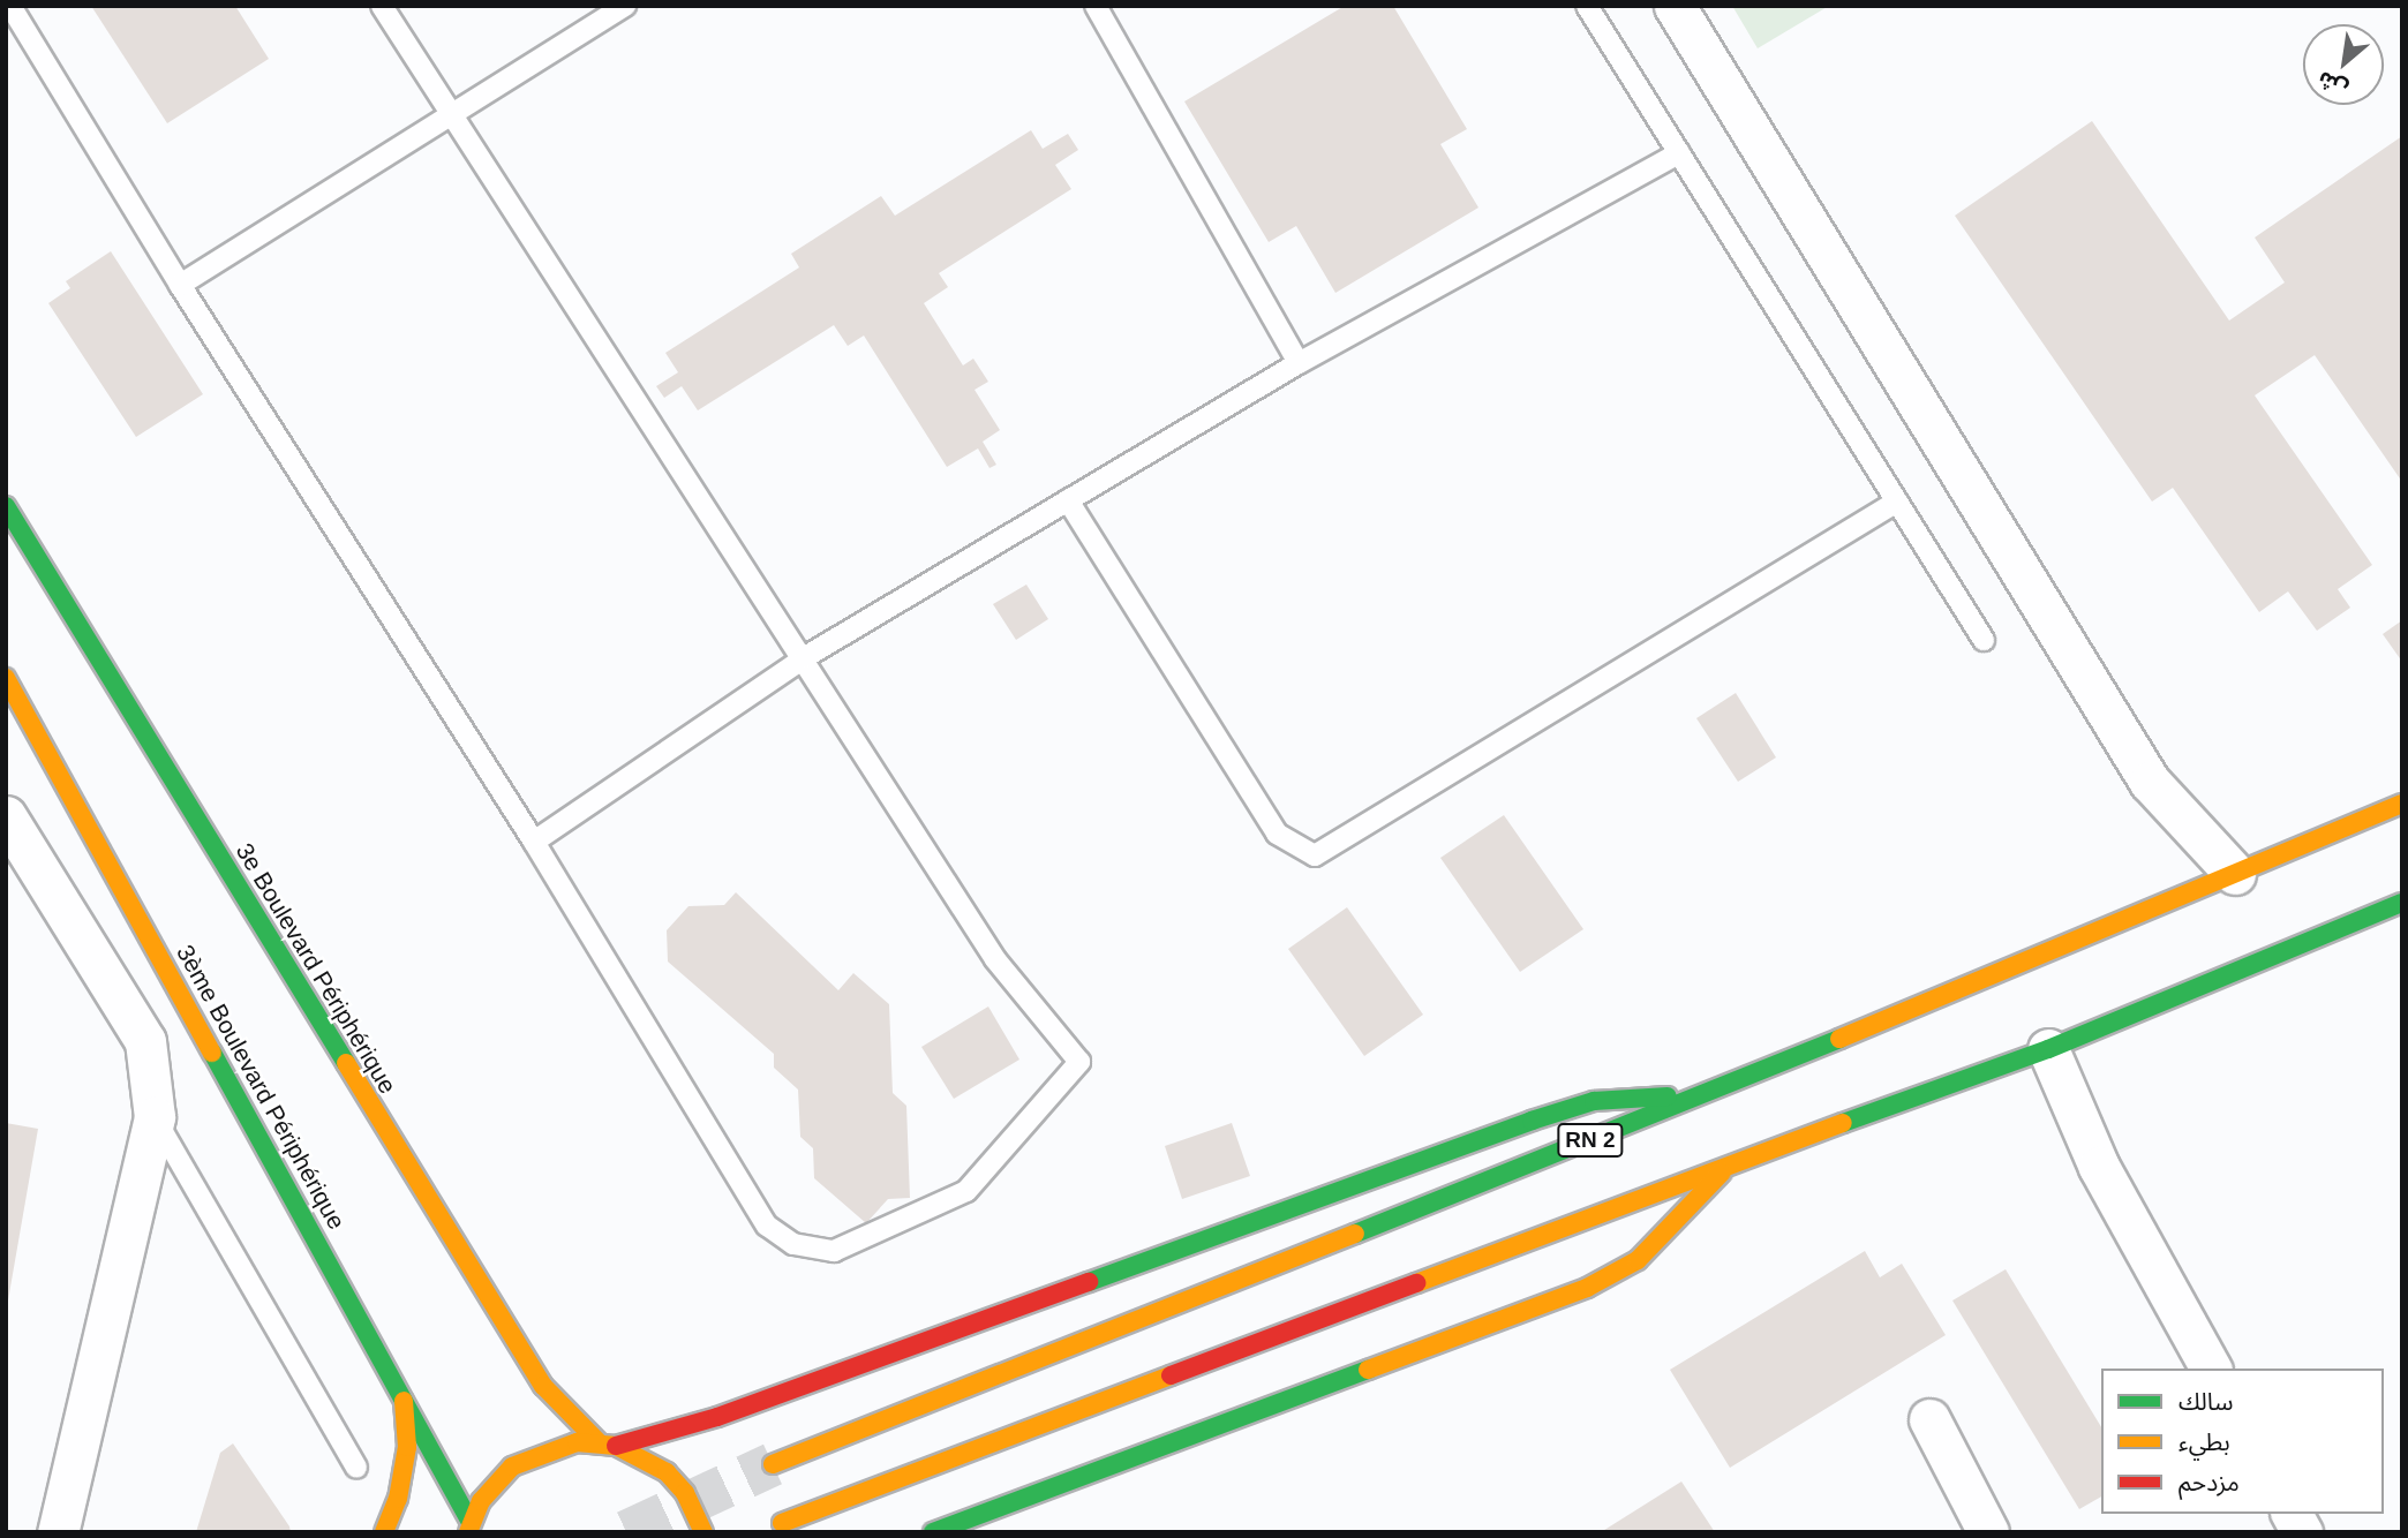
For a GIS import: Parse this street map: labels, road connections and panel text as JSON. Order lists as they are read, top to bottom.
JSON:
{
  "streets": {
    "highway": ["3e Boulevard Périphérique", "3ème Boulevard Périphérique", "RN 2"]
  },
  "legend": ["سالك", "بطيء", "مزدحم"],
  "north": "bottom left"
}
